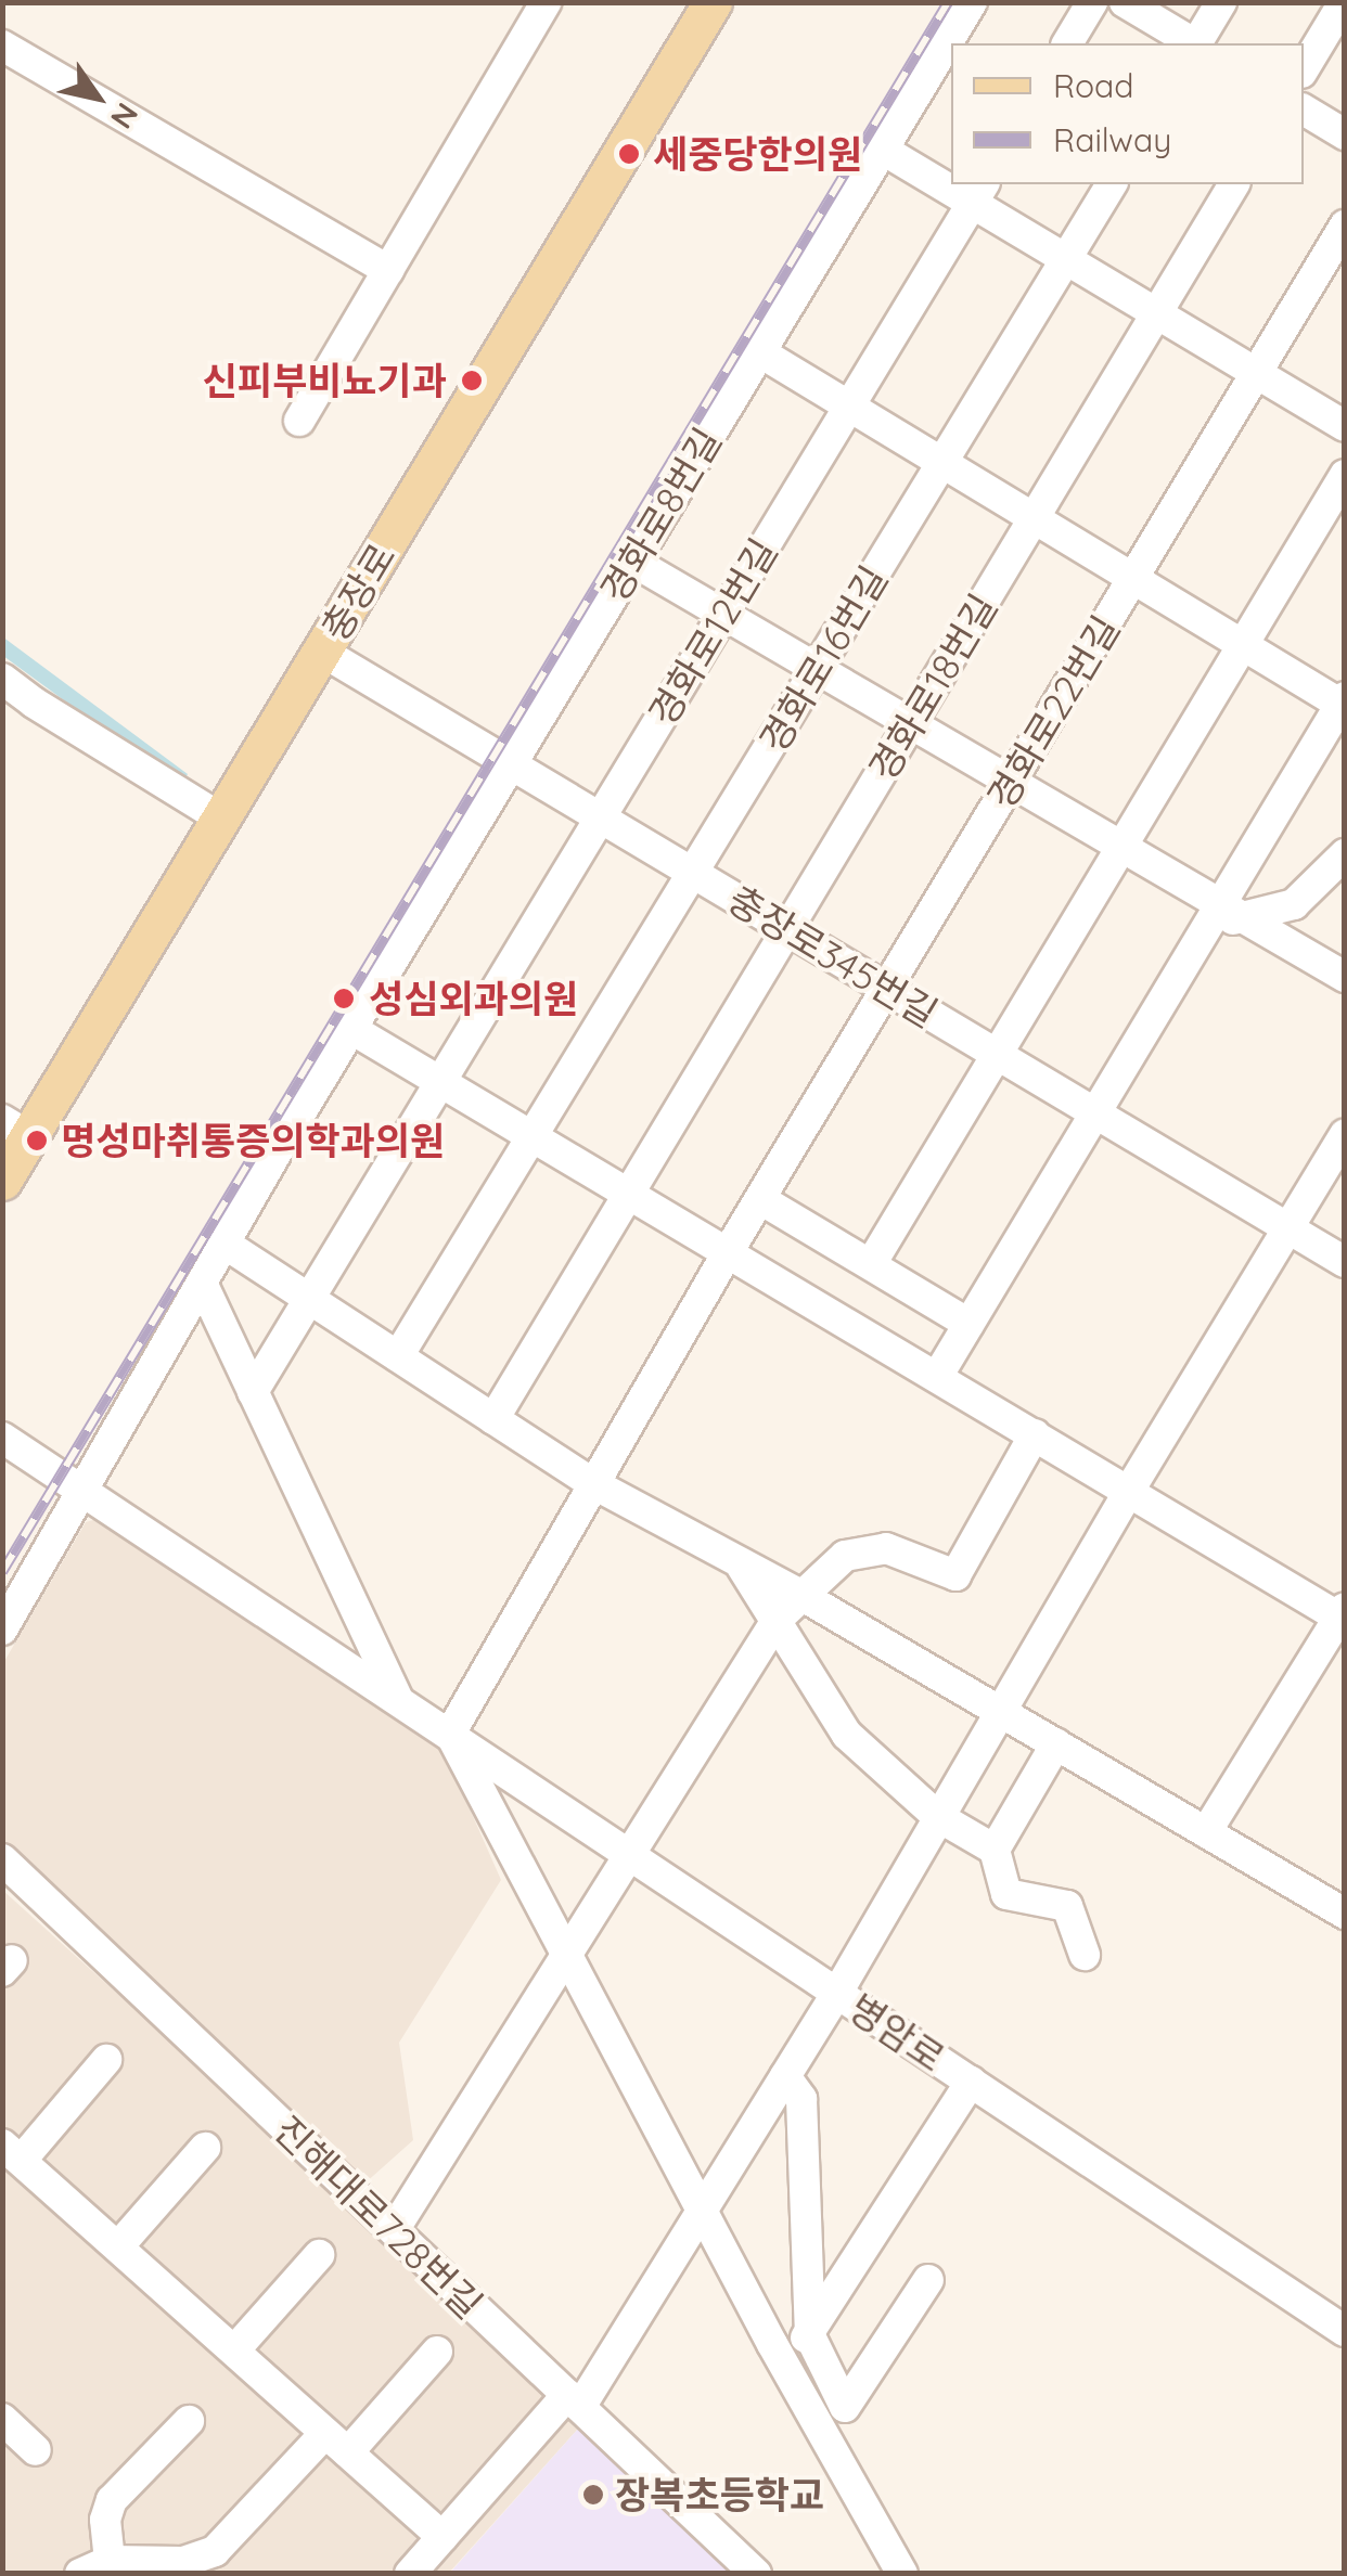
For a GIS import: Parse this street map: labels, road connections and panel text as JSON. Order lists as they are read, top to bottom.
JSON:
{
  "streets": {
    "main road": ["충장로"],
    "street": [
      "경화로8번길",
      "경화로12번길",
      "경화로16번길",
      "경화로18번길",
      "경화로22번길",
      "충장로345번길",
      "병암로",
      "진해대로728번길"
    ]
  },
  "crossings": [
    ["경화로8번길", "충장로345번길"],
    ["경화로8번길", "병암로"],
    ["충장로", "충장로345번길"],
    ["경화로12번길", "충장로345번길"],
    ["경화로16번길", "충장로345번길"],
    ["경화로18번길", "충장로345번길"],
    ["경화로22번길", "충장로345번길"],
    ["경화로22번길", "병암로"]
  ],
  "places": [
    "세중당한의원",
    "신피부비뇨기과",
    "성심외과의원",
    "명성마취통증의학과의원",
    "장복초등학교"
  ],
  "legend": ["Road", "Railway"],
  "north": "bottom right"
}
